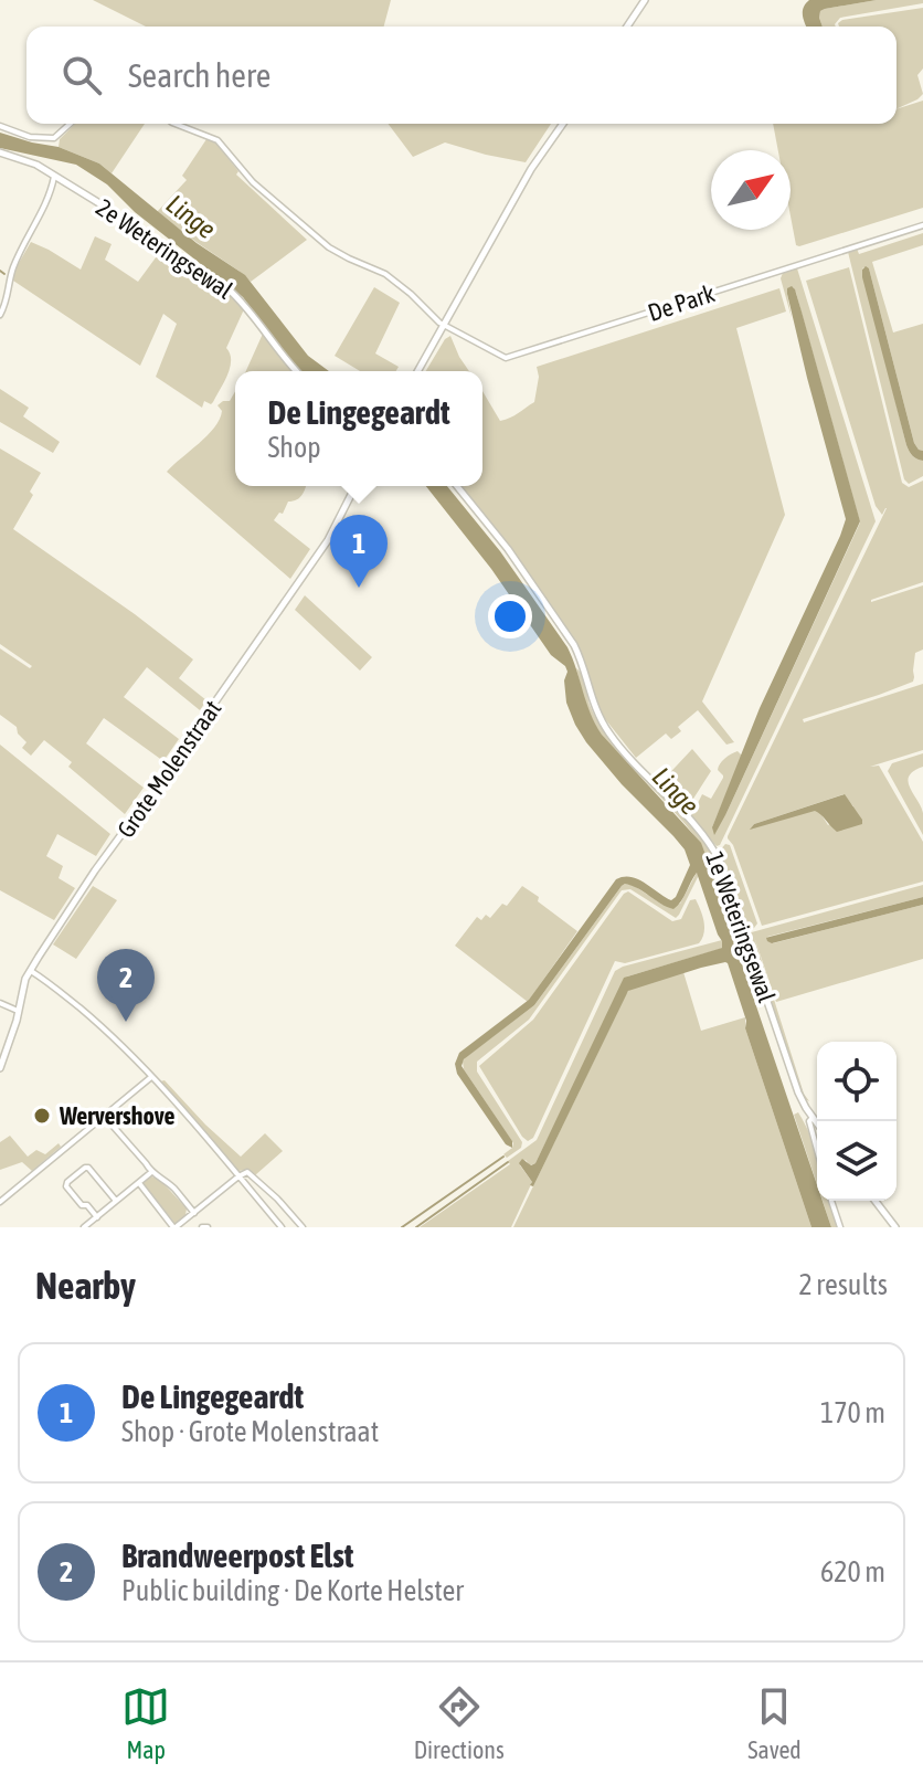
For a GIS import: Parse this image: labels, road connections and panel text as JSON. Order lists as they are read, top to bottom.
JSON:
{
  "streets": {
    "street": [
      "2e Weteringsewal",
      "De Park",
      "Grote Molenstraat",
      "1e Weteringsewal"
    ]
  },
  "water": ["Linge"],
  "places": ["Wervershove"],
  "north": "top right",
  "page": {
    "search": "Search here",
    "popup": ["De Lingegeardt", "Shop"],
    "pins": ["1", "2"],
    "heading": ["Nearby", "2 results"],
    "list": [
      {
        "mark": "1",
        "name": "De Lingegeardt",
        "note": "Shop · Grote Molenstraat",
        "value": "170 m"
      },
      {
        "mark": "2",
        "name": "Brandweerpost Elst",
        "note": "Public building · De Korte Helster",
        "value": "620 m"
      }
    ],
    "nav": ["Map", "Directions", "Saved"]
  }
}
